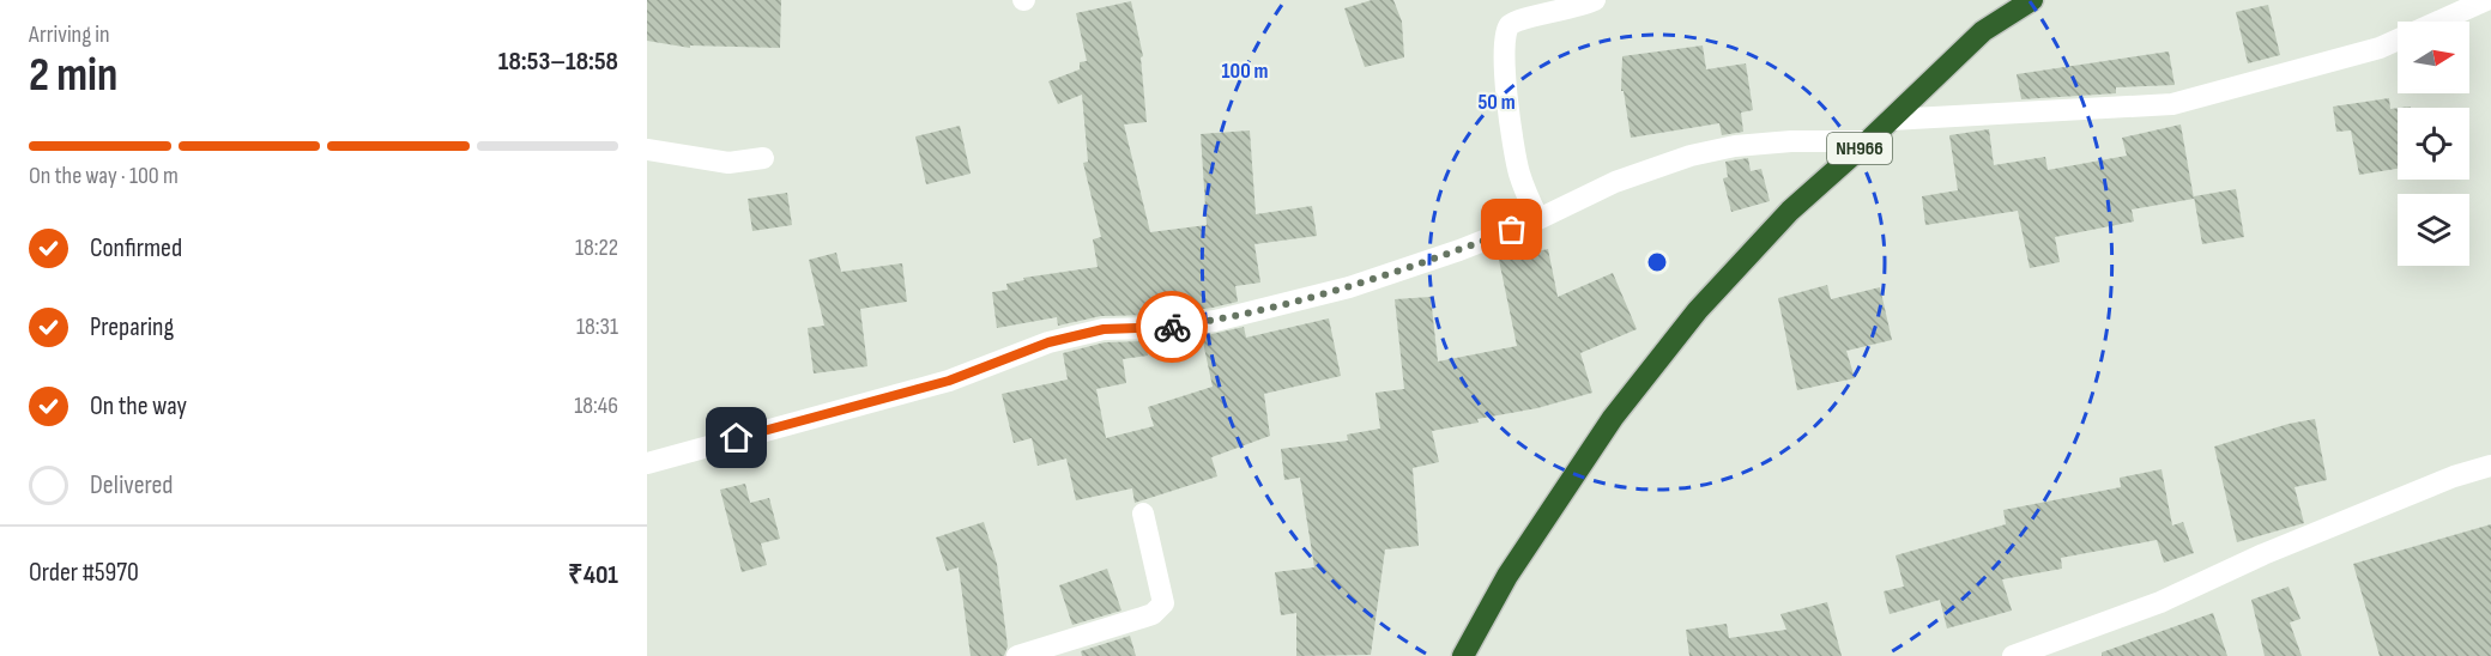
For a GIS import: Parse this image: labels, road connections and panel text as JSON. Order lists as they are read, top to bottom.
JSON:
{
  "streets": {
    "highway": ["NH966"]
  },
  "north": "right",
  "page": {
    "heading": ["2 min", "Arriving in", "18:53–18:58"],
    "panel": ["Order #5970", "₹401"],
    "bar": "On the way · 100 m",
    "list": [
      ["Confirmed", "18:22"],
      ["Preparing", "18:31"],
      ["On the way", "18:46"],
      "Delivered"
    ]
  },
  "rings": ["100 m", "50 m"]
}
